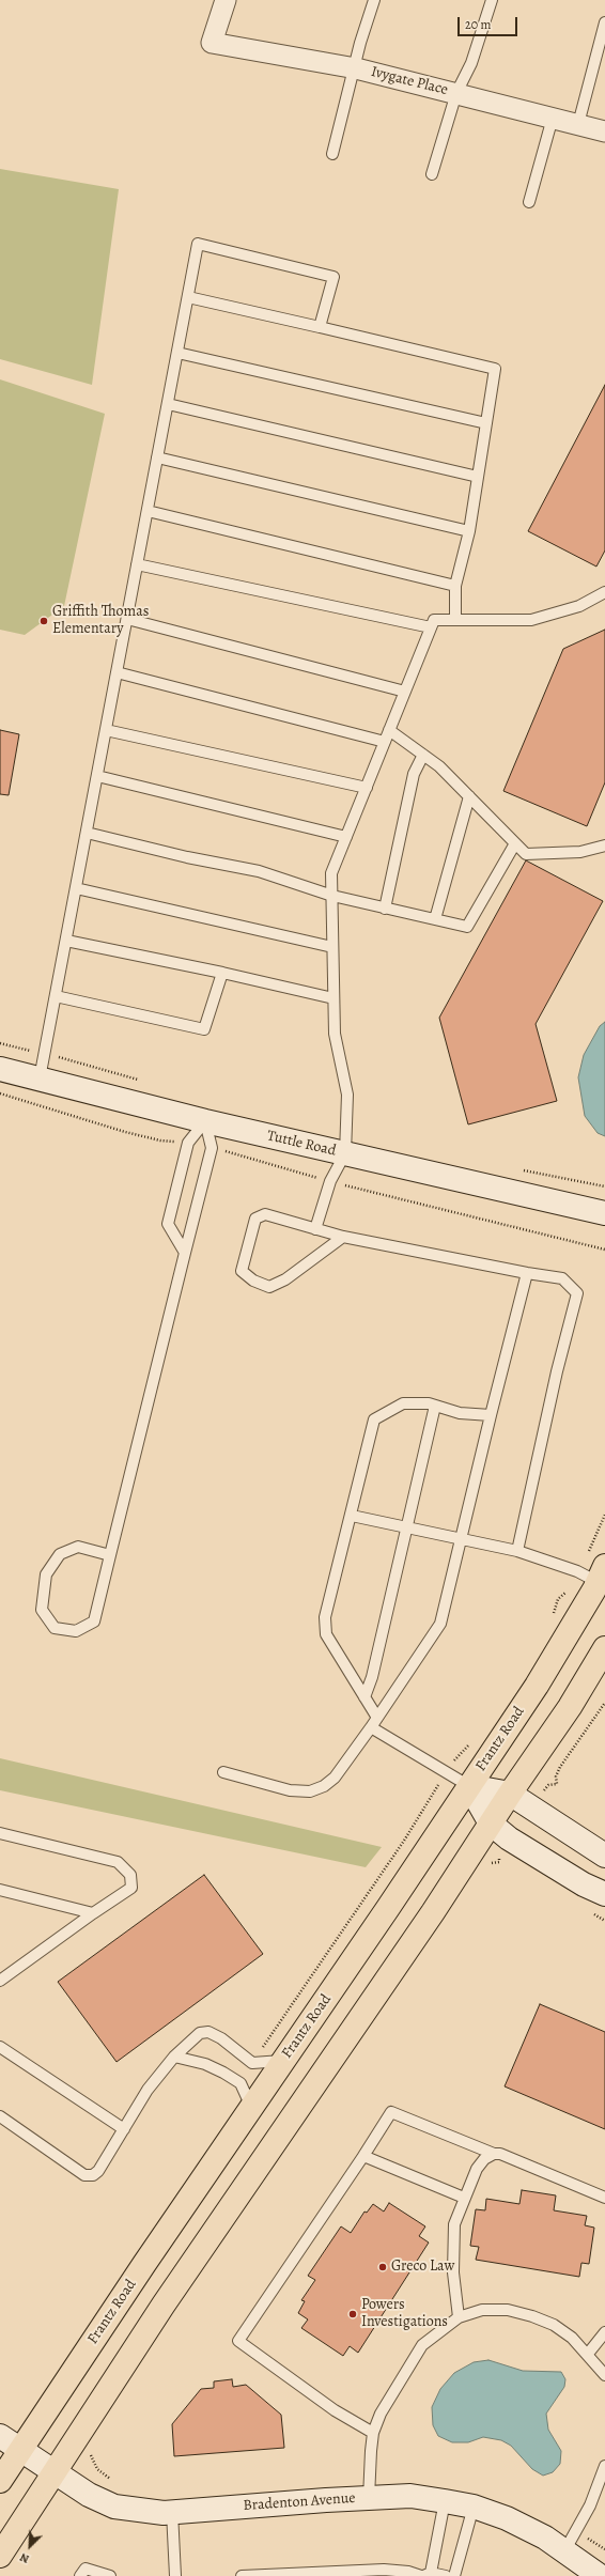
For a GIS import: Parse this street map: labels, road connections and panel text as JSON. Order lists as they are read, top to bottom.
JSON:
{
  "streets": {
    "main road": ["Frantz Road"],
    "street": ["Ivygate Place", "Tuttle Road", "Bradenton Avenue"]
  },
  "crossings": [
    ["Frantz Road", "Bradenton Avenue"]
  ],
  "places": ["Griffith Thomas Elementary", "Greco Law", "Powers Investigations"],
  "scale_bar": "20 m",
  "north": "bottom left"
}
